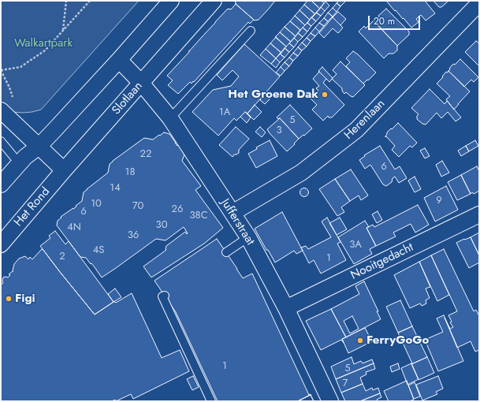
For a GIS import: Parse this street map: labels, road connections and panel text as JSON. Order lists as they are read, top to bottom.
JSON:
{
  "streets": {
    "street": [
      "Slotlaan",
      "Herenlaan",
      "Het Rond",
      "Jufferstraat",
      "Nooitgedacht"
    ]
  },
  "crossings": [
    ["Slotlaan", "Het Rond"],
    ["Slotlaan", "Jufferstraat"],
    ["Herenlaan", "Jufferstraat"],
    ["Jufferstraat", "Nooitgedacht"]
  ],
  "parks": ["Walkartpark"],
  "places": ["Het Groene Dak", "Figi", "FerryGoGo"],
  "house_numbers": [
    "1A",
    "5",
    "3",
    "22",
    "6",
    "18",
    "14",
    "9",
    "10",
    "70",
    "26",
    "6",
    "38C",
    "30",
    "4N",
    "36",
    "3A",
    "4S",
    "2",
    "1",
    "1",
    "5",
    "7"
  ],
  "scale_bar": "20 m"
}
